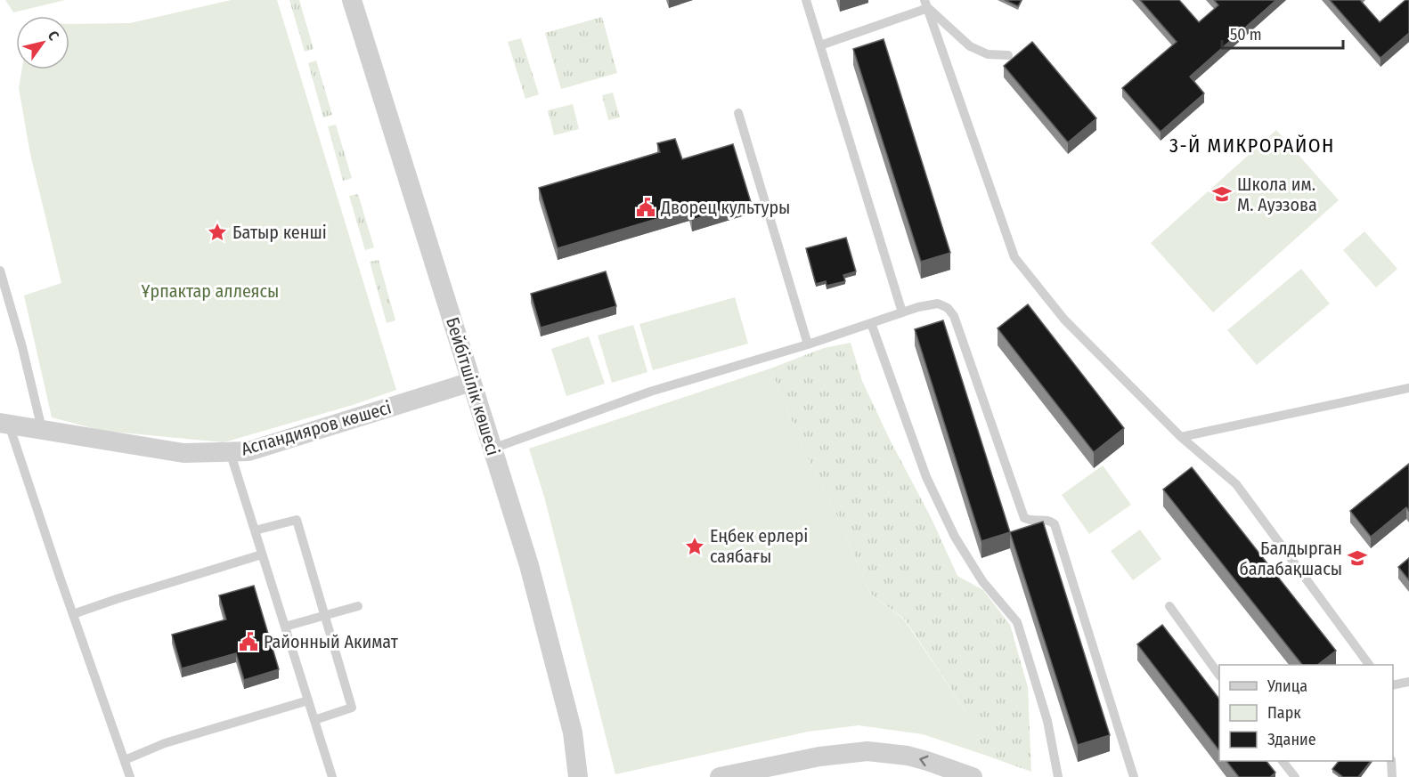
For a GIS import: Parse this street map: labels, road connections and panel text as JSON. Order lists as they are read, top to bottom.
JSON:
{
  "streets": {
    "street": ["Бейбітшілік көшесі", "Аспандияров көшесі"]
  },
  "crossings": [
    ["Бейбітшілік көшесі", "Аспандияров көшесі"]
  ],
  "districts": ["3-Й МИКРОРАЙОН"],
  "parks": ["Ұрпактар аллеясы"],
  "places": {
    "school or university": ["Школа им. М. Ауэзова", "Балдырган балабақшасы"],
    "public building": ["Дворец культуры", "Районный Акимат"],
    "place": ["Батыр кенші", "Еңбек ерлері саябағы"]
  },
  "legend": ["Улица", "Парк", "Здание"],
  "scale_bar": "50 m",
  "north": "top right"
}
